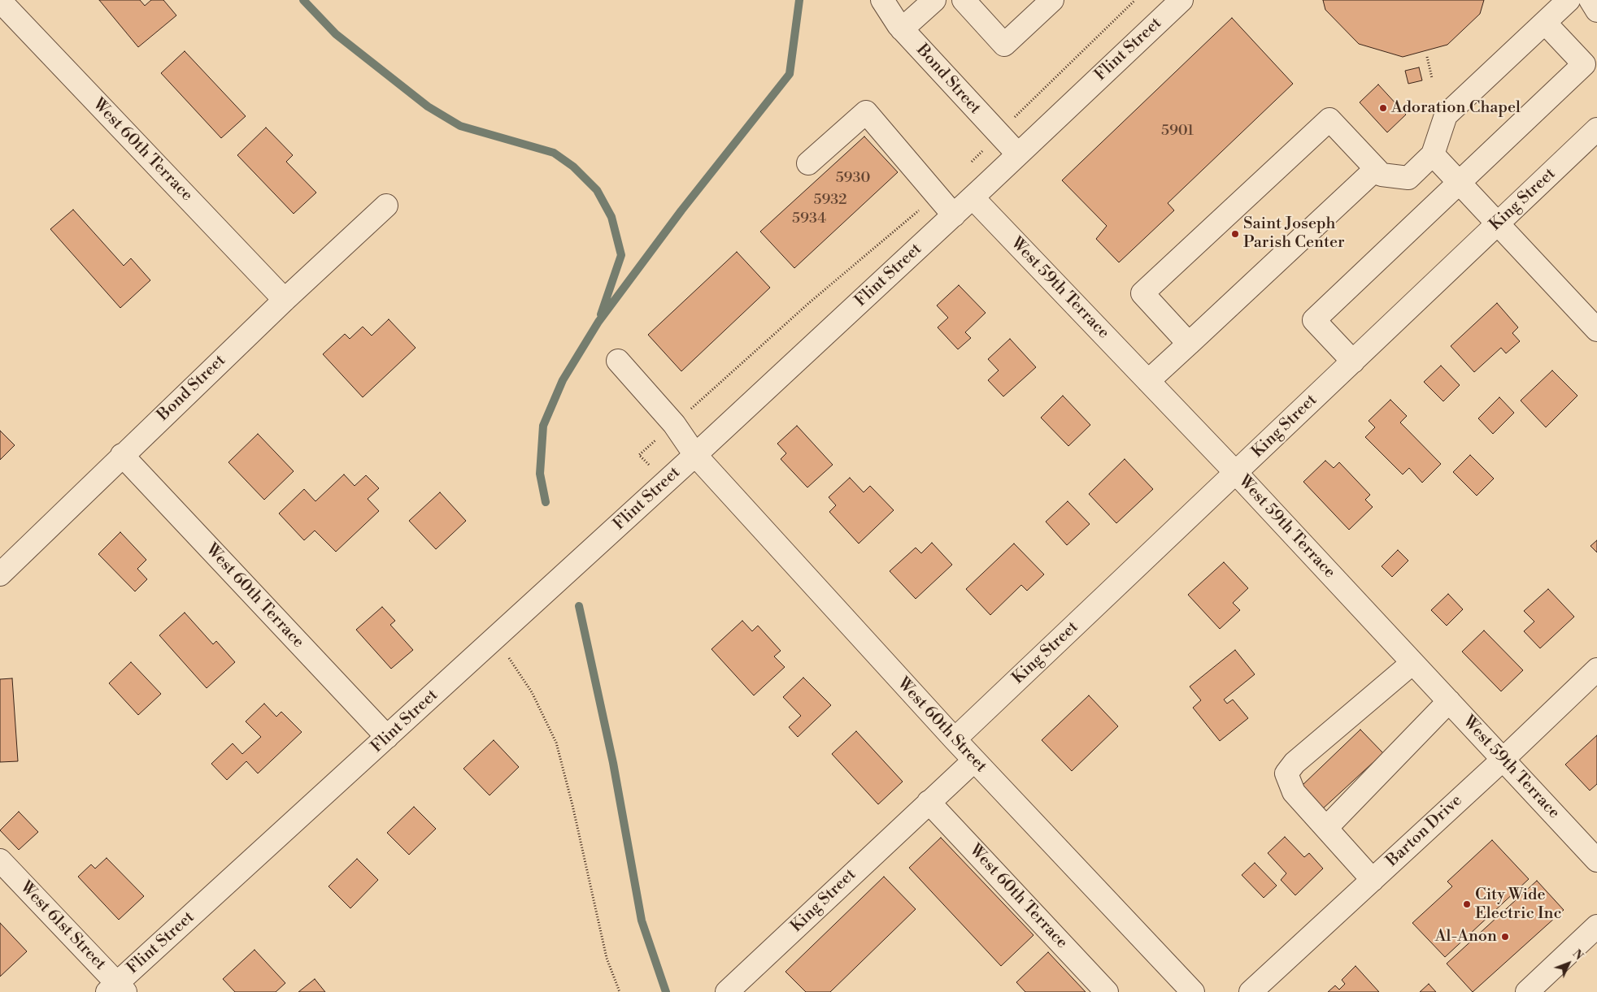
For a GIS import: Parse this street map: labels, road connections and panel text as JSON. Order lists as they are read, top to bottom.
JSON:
{
  "streets": {
    "street": [
      "Flint Street",
      "Bond Street",
      "West 60th Terrace",
      "King Street",
      "West 59th Terrace",
      "West 60th Street",
      "Barton Drive",
      "West 61st Street"
    ]
  },
  "crossings": [
    ["Flint Street", "Bond Street"],
    ["Flint Street", "West 60th Terrace"],
    ["Flint Street", "West 59th Terrace"],
    ["Flint Street", "West 60th Street"],
    ["Flint Street", "West 61st Street"],
    ["Bond Street", "West 60th Terrace"],
    ["West 60th Terrace", "King Street"],
    ["King Street", "West 59th Terrace"],
    ["King Street", "West 60th Street"],
    ["West 59th Terrace", "Barton Drive"]
  ],
  "places": [
    "Adoration Chapel",
    "Saint Joseph Parish Center",
    "City Wide Electric Inc",
    "Al-Anon"
  ],
  "house_numbers": [
    "5901",
    "5930",
    "5932",
    "5934"
  ],
  "north": "top right"
}
